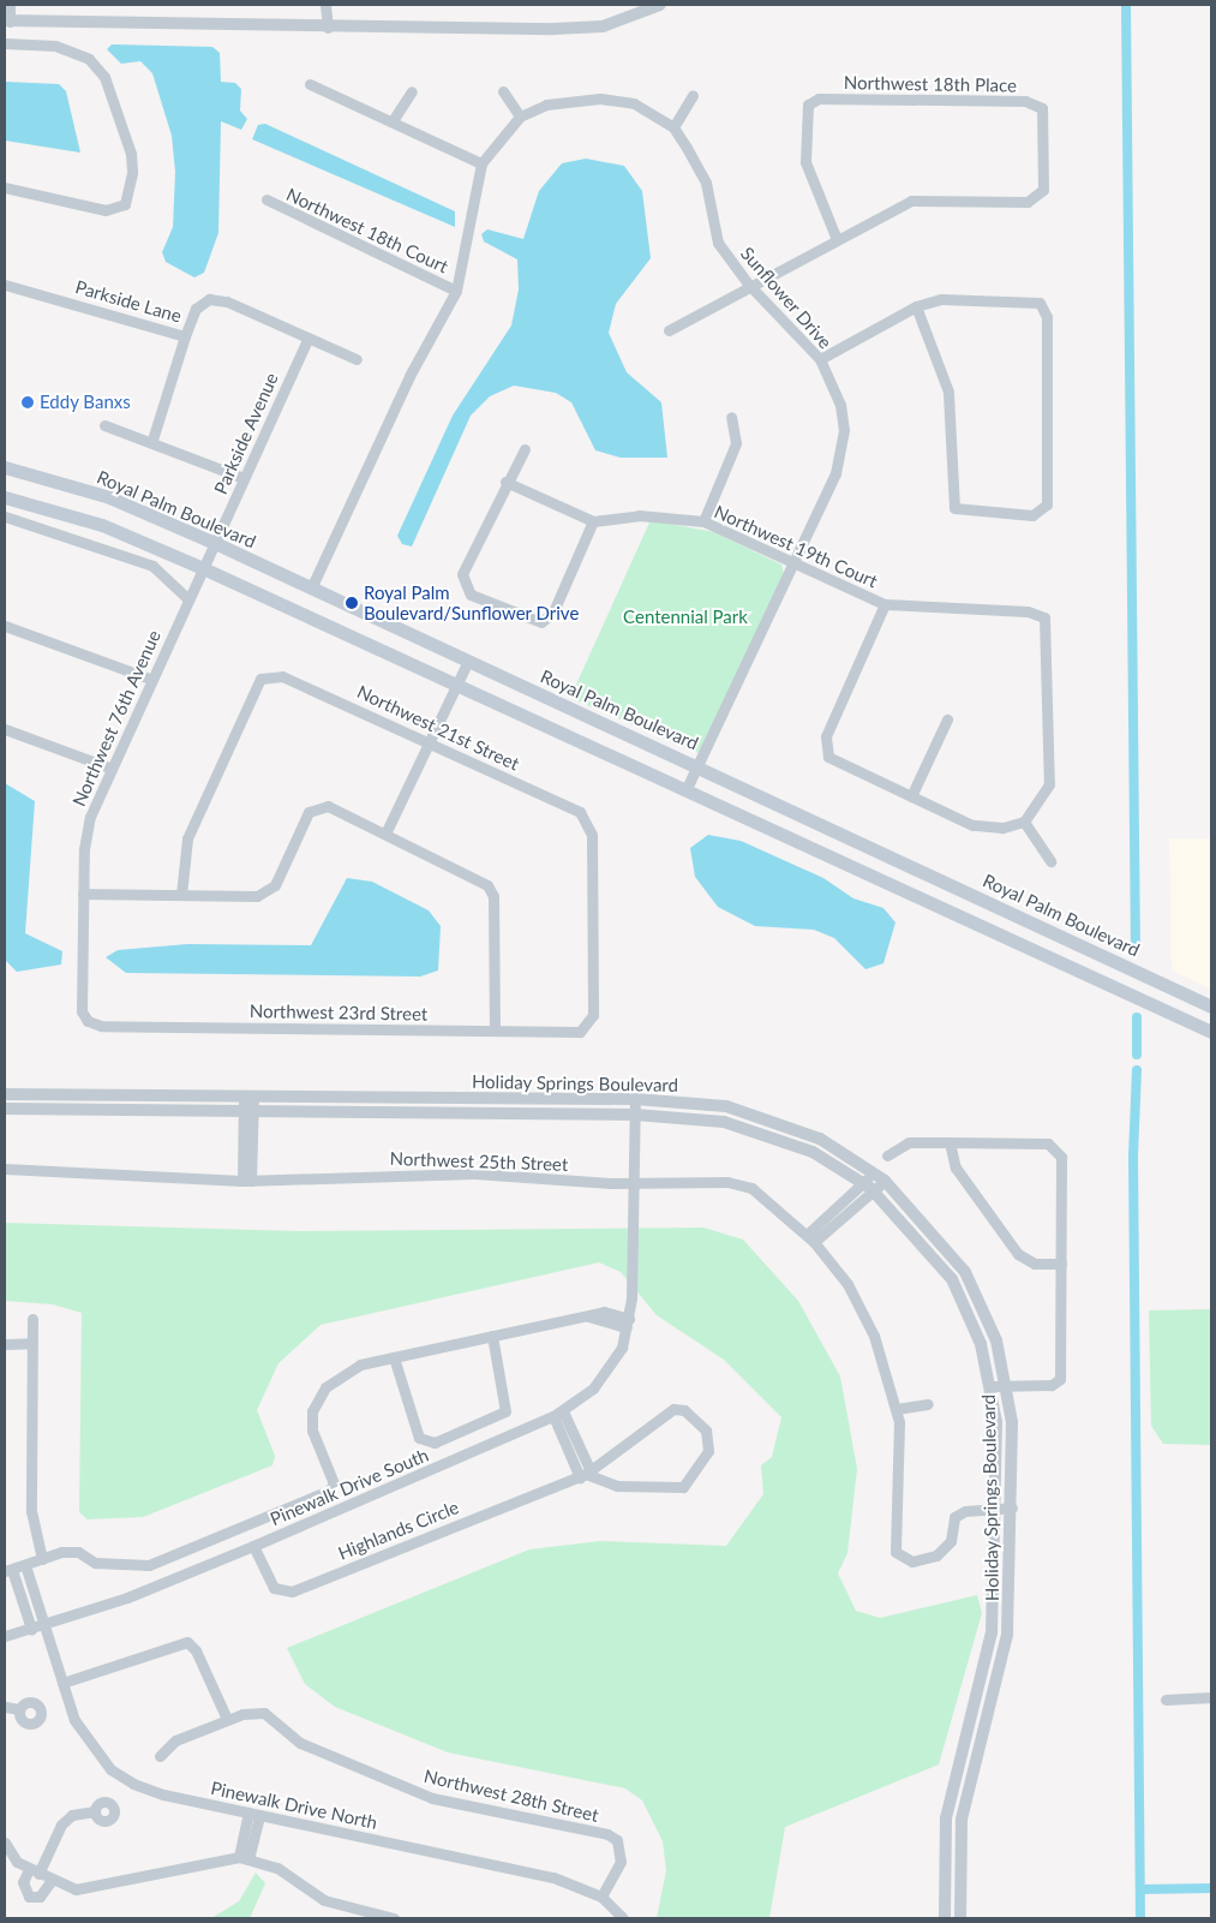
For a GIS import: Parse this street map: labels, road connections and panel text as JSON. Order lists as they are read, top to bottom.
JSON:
{
  "streets": {
    "main road": ["Royal Palm Boulevard"],
    "street": [
      "Northwest 18th Place",
      "Northwest 18th Court",
      "Sunflower Drive",
      "Parkside Lane",
      "Parkside Avenue",
      "Northwest 19th Court",
      "Northwest 76th Avenue",
      "Northwest 21st Street",
      "Northwest 23rd Street",
      "Holiday Springs Boulevard",
      "Northwest 25th Street",
      "Pinewalk Drive South",
      "Highlands Circle",
      "Northwest 28th Street",
      "Pinewalk Drive North"
    ]
  },
  "crossings": [
    ["Northwest 18th Court", "Sunflower Drive"],
    ["Sunflower Drive", "Royal Palm Boulevard"],
    ["Sunflower Drive", "Northwest 19th Court"],
    ["Parkside Lane", "Parkside Avenue"],
    ["Parkside Avenue", "Royal Palm Boulevard"],
    ["Parkside Avenue", "Northwest 76th Avenue"],
    ["Royal Palm Boulevard", "Northwest 76th Avenue"],
    ["Northwest 76th Avenue", "Northwest 23rd Street"],
    ["Northwest 21st Street", "Northwest 23rd Street"],
    ["Holiday Springs Boulevard", "Northwest 25th Street"],
    ["Holiday Springs Boulevard", "Pinewalk Drive South"],
    ["Northwest 25th Street", "Pinewalk Drive South"],
    ["Pinewalk Drive South", "Highlands Circle"],
    ["Pinewalk Drive South", "Pinewalk Drive North"],
    ["Northwest 28th Street", "Pinewalk Drive North"]
  ],
  "parks": ["Centennial Park"],
  "places": ["Eddy Banxs", "Royal Palm Boulevard/Sunflower Drive"]
}
